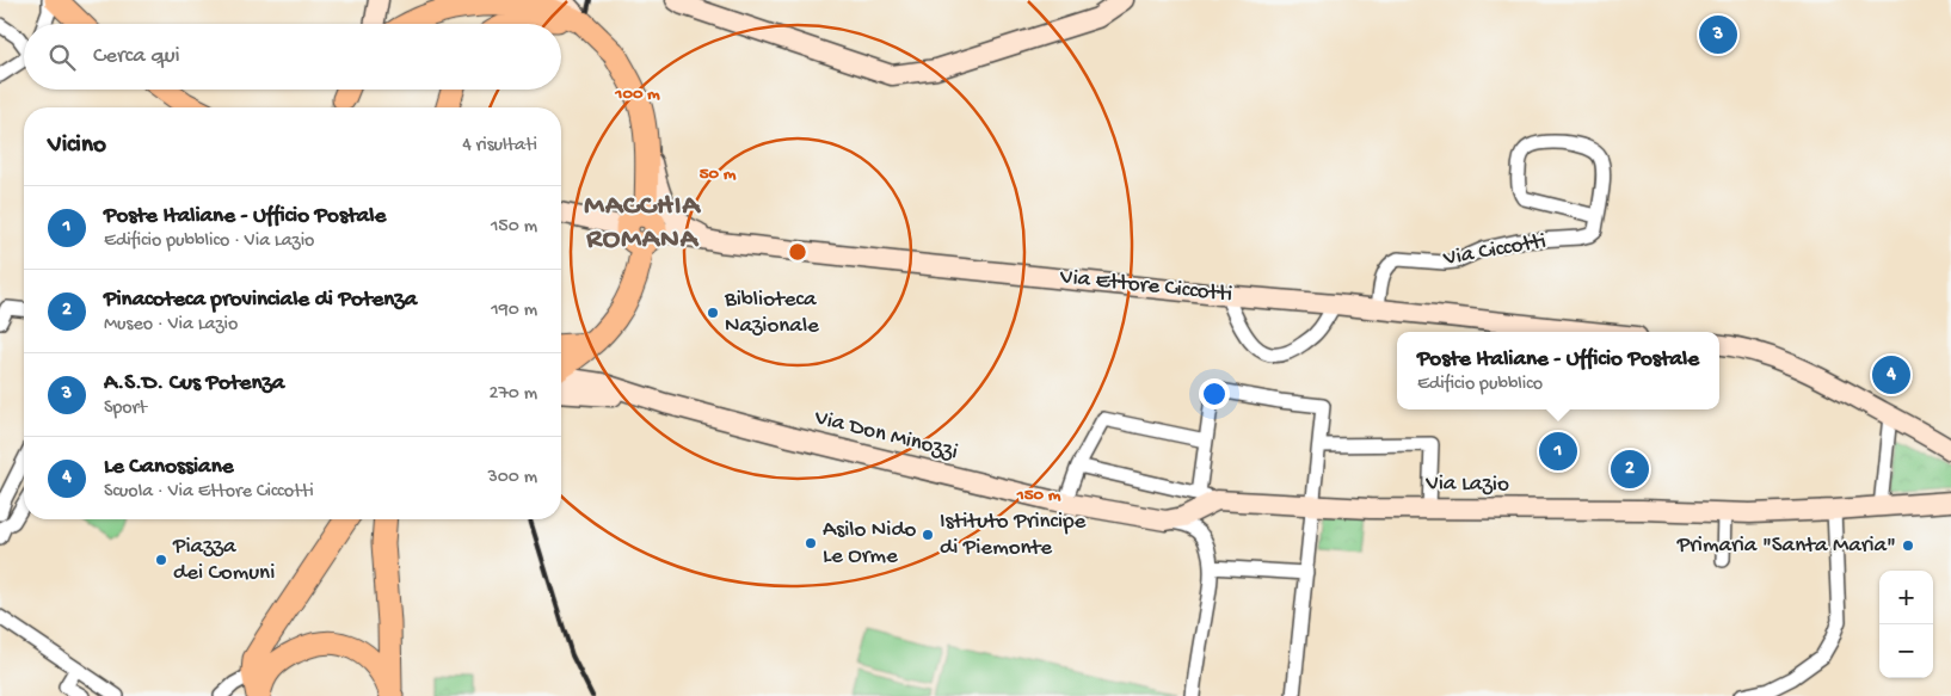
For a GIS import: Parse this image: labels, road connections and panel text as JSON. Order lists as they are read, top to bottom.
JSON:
{
  "streets": {
    "main road": ["Via Ettore Ciccotti", "Via Don Minozzi", "Via Lazio"],
    "street": ["Via Ciccotti"]
  },
  "crossings": [
    ["Via Ciccotti", "Via Ettore Ciccotti"]
  ],
  "districts": ["MACCHIA ROMANA"],
  "places": [
    "Biblioteca Nazionale",
    "Istituto Principe di Piemonte",
    "Asilo Nido Le Orme",
    "Primaria \"Santa Maria\"",
    "Piazza dei Comuni"
  ],
  "page": {
    "pins": [
      "3",
      "4",
      "1",
      "2"
    ],
    "search": "Cerca qui",
    "heading": ["Vicino", "4 risultati"],
    "list": [
      {
        "mark": "1",
        "name": "Poste Italiane - Ufficio Postale",
        "note": "Edificio pubblico · Via Lazio",
        "value": "150 m"
      },
      {
        "mark": "2",
        "name": "Pinacoteca provinciale di Potenza",
        "note": "Museo · Via Lazio",
        "value": "190 m"
      },
      {
        "mark": "3",
        "name": "A.S.D. Cus Potenza",
        "note": "Sport",
        "value": "270 m"
      },
      {
        "mark": "4",
        "name": "Le Canossiane",
        "note": "Scuola · Via Ettore Ciccotti",
        "value": "300 m"
      }
    ],
    "popup": ["Poste Italiane - Ufficio Postale", "Edificio pubblico"],
    "map_buttons": ["+", "−"]
  },
  "rings": ["100 m", "50 m", "150 m"]
}
